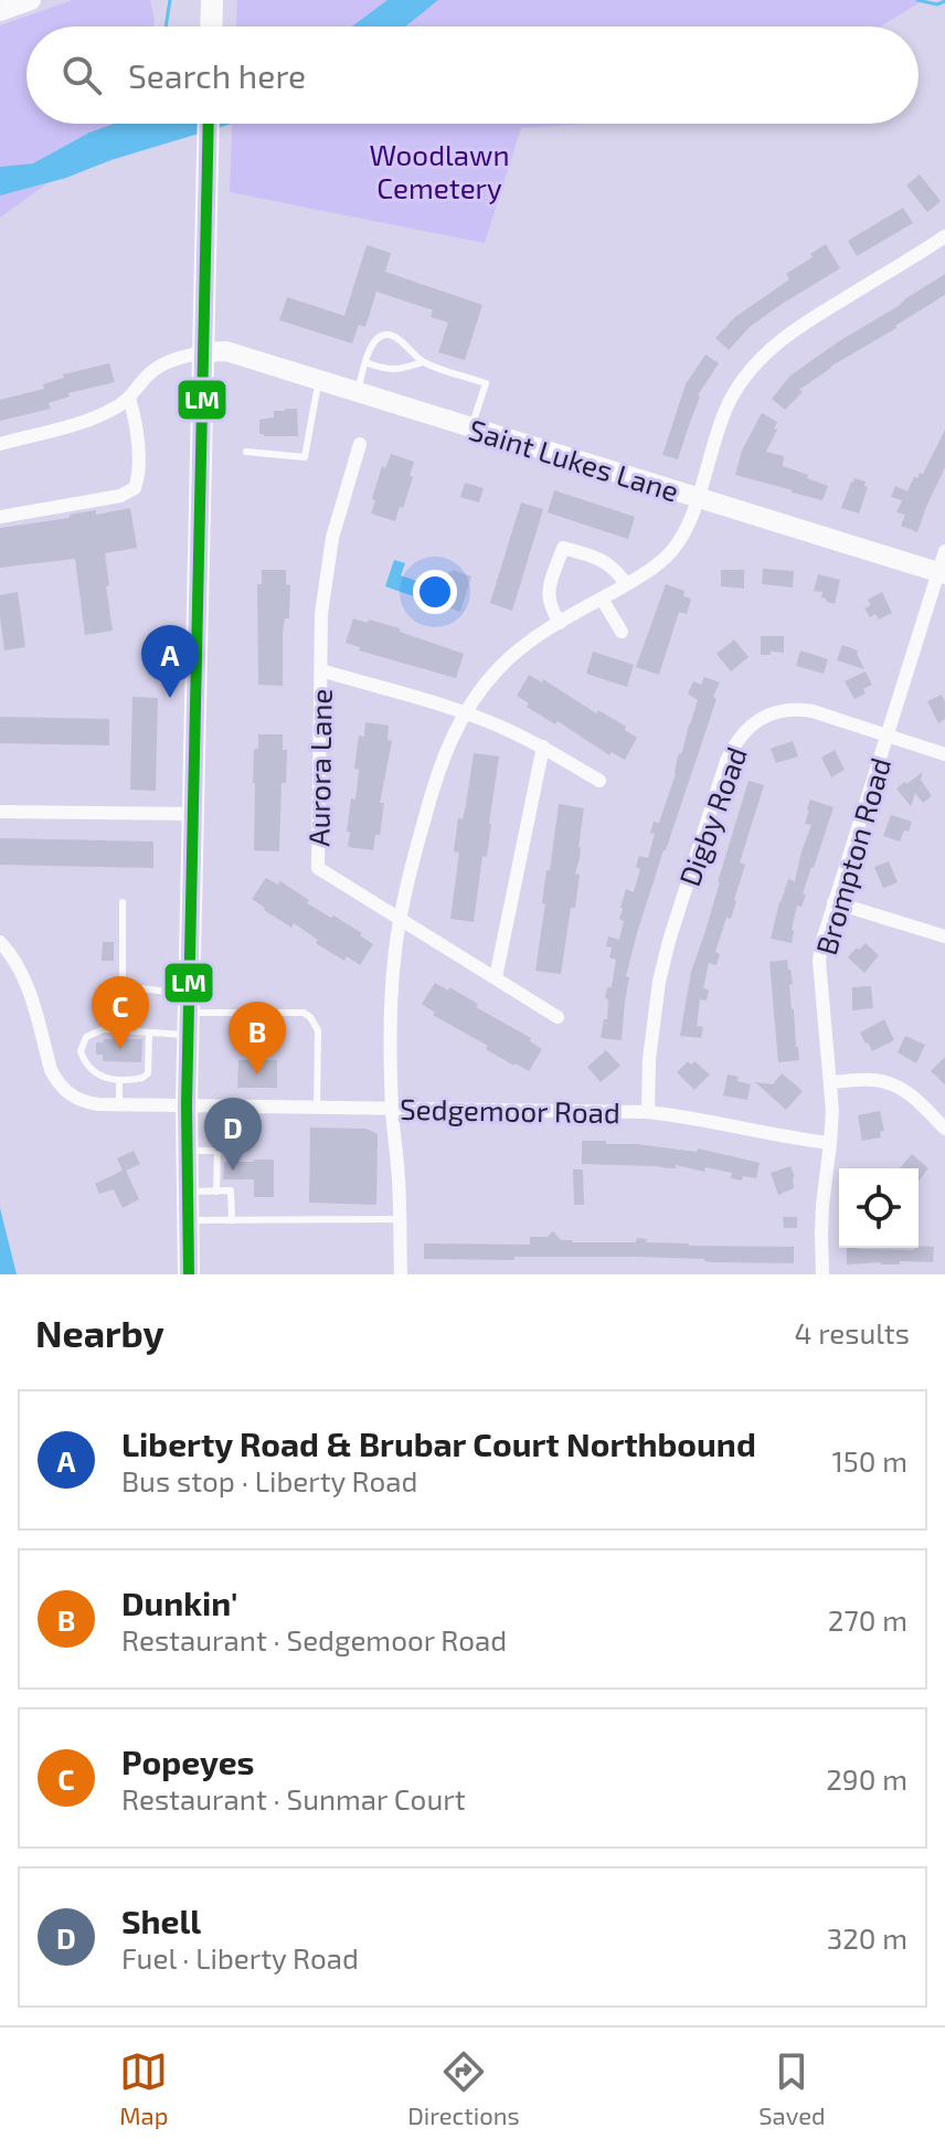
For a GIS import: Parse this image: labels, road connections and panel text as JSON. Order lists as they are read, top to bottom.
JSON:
{
  "streets": {
    "street": [
      "Saint Lukes Lane",
      "Aurora Lane",
      "Digby Road",
      "Brompton Road",
      "Sedgemoor Road"
    ]
  },
  "crossings": [
    ["Saint Lukes Lane", "Brompton Road"],
    ["Digby Road", "Brompton Road"],
    ["Digby Road", "Sedgemoor Road"],
    ["Brompton Road", "Sedgemoor Road"]
  ],
  "parks": ["Woodlawn Cemetery"],
  "lines": ["transit line LM"],
  "page": {
    "search": "Search here",
    "pins": [
      "A",
      "C",
      "B",
      "D"
    ],
    "heading": ["Nearby", "4 results"],
    "list": [
      {
        "mark": "A",
        "name": "Liberty Road & Brubar Court Northbound",
        "note": "Bus stop · Liberty Road",
        "value": "150 m"
      },
      {
        "mark": "B",
        "name": "Dunkin'",
        "note": "Restaurant · Sedgemoor Road",
        "value": "270 m"
      },
      {
        "mark": "C",
        "name": "Popeyes",
        "note": "Restaurant · Sunmar Court",
        "value": "290 m"
      },
      {
        "mark": "D",
        "name": "Shell",
        "note": "Fuel · Liberty Road",
        "value": "320 m"
      }
    ],
    "nav": ["Map", "Directions", "Saved"]
  }
}
